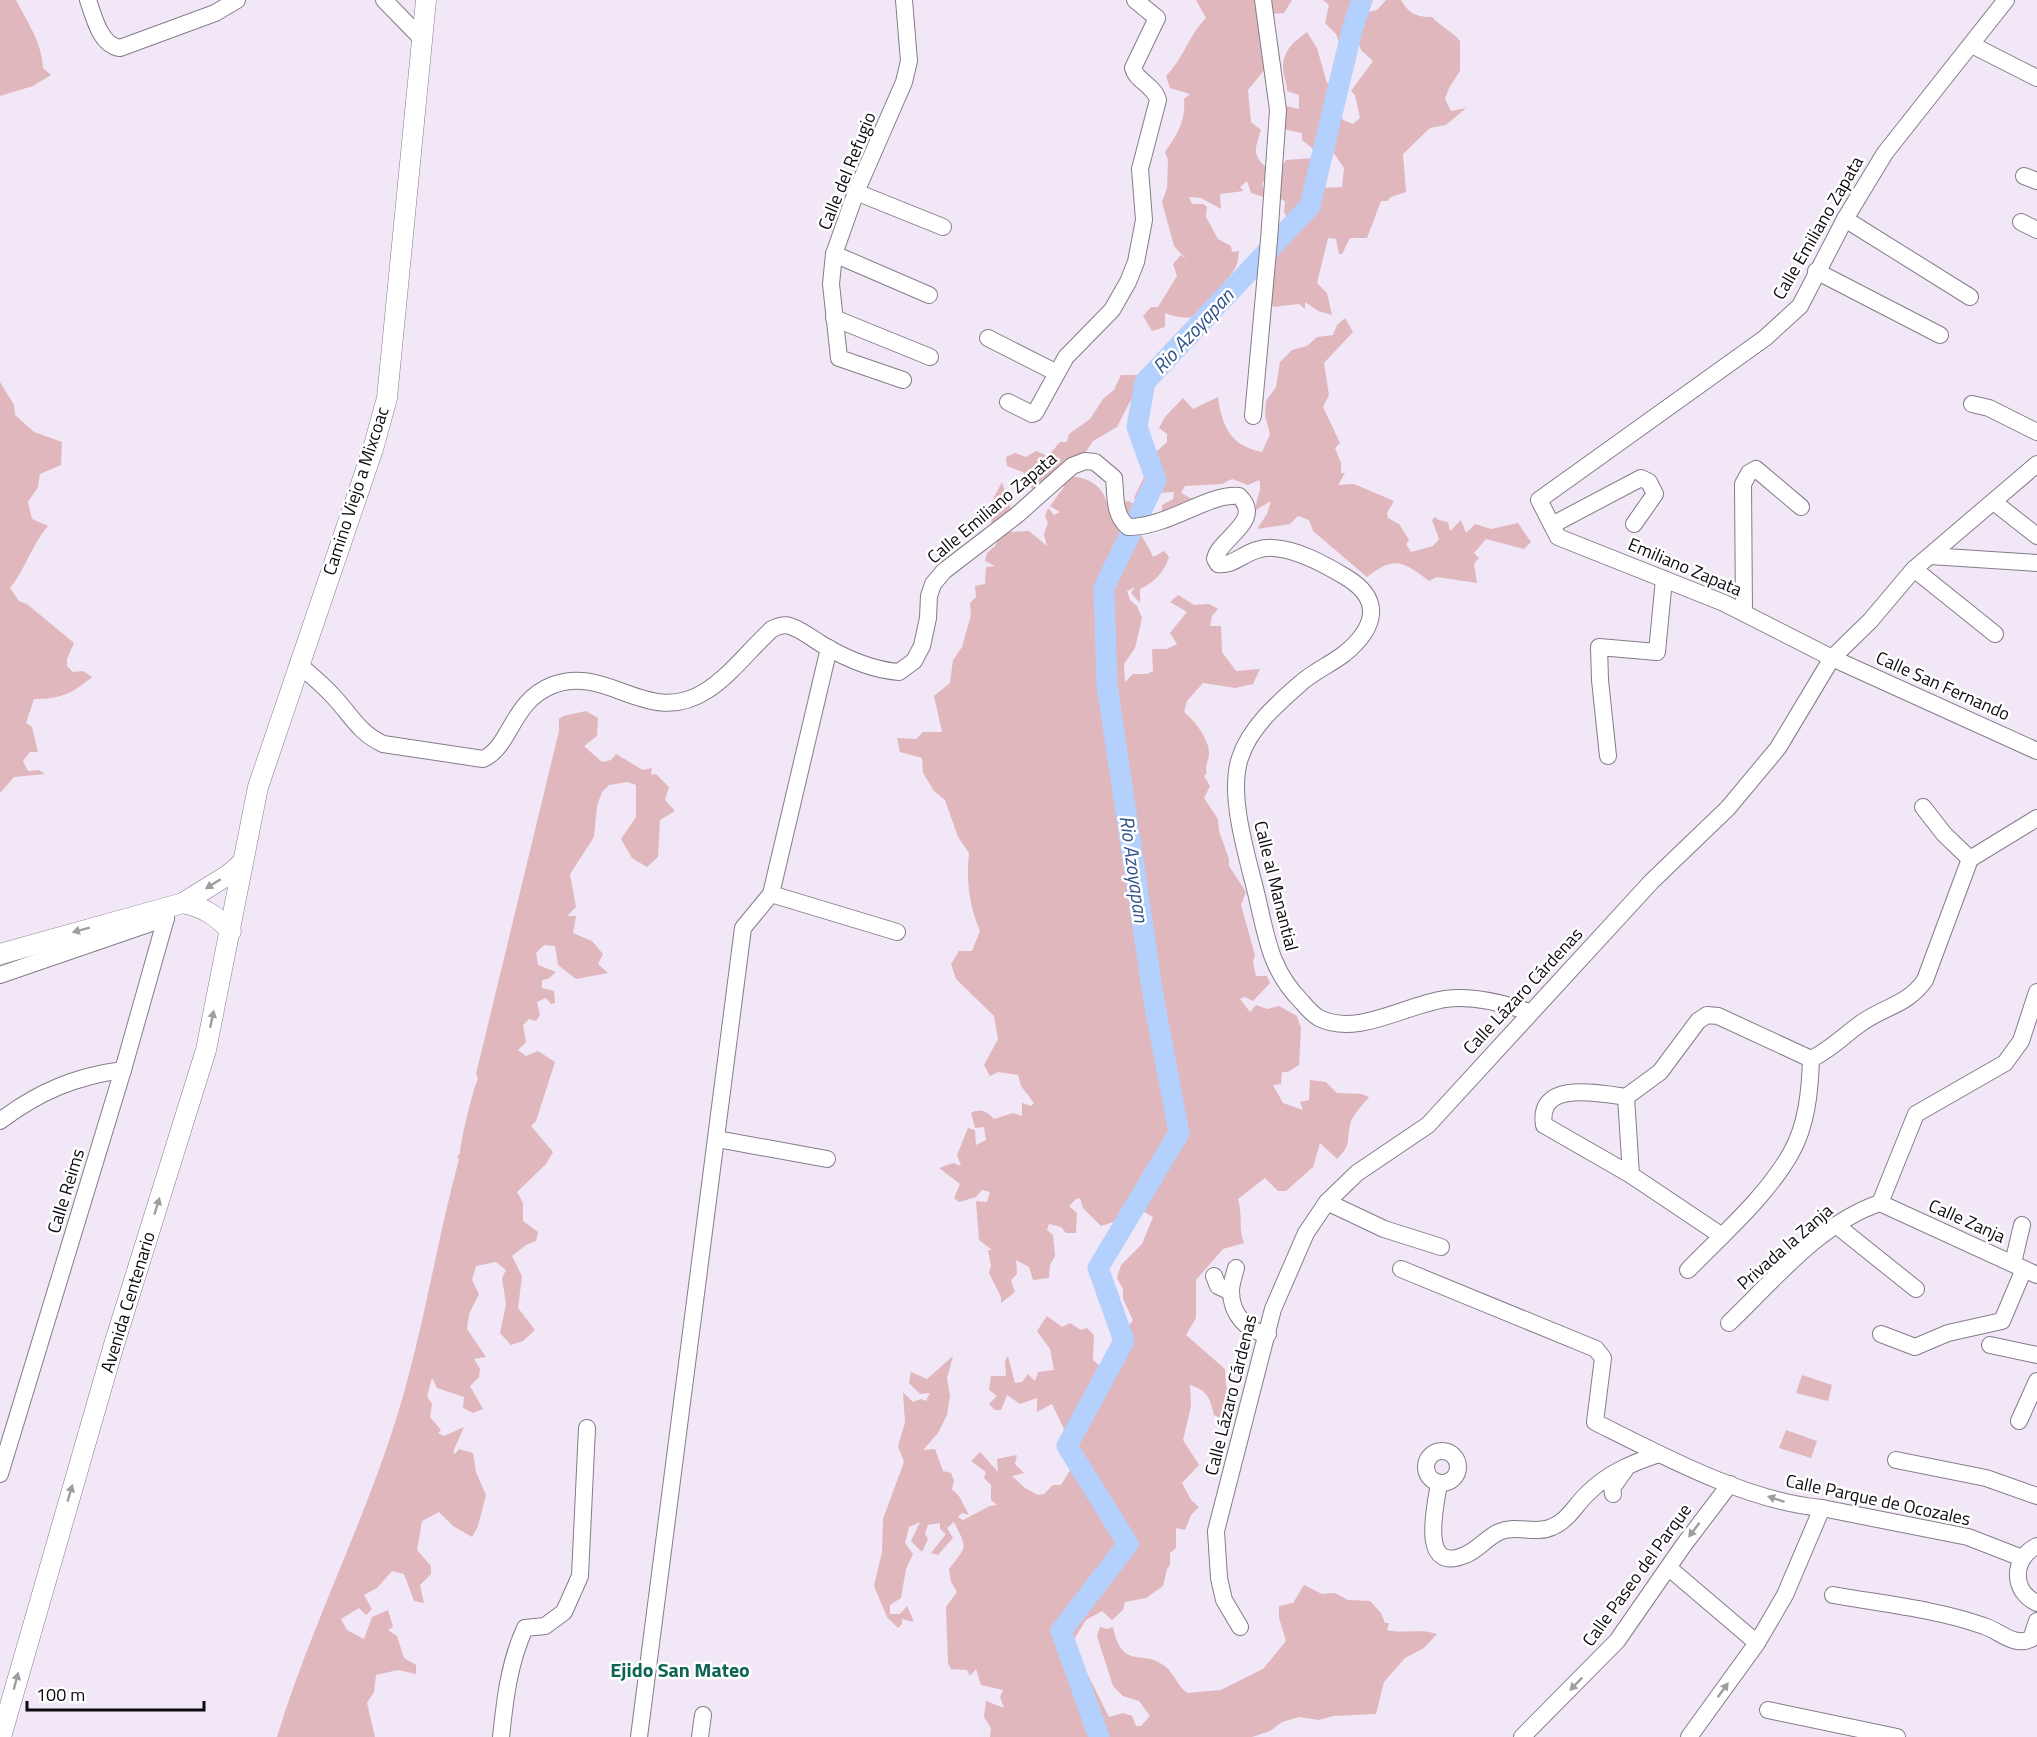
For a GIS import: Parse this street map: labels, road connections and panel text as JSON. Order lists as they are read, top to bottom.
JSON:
{
  "streets": {
    "main road": ["Camino Viejo a Mixcoac", "Avenida Centenario"],
    "street": [
      "Calle del Refugio",
      "Calle Emiliano Zapata",
      "Emiliano Zapata",
      "Calle San Fernando",
      "Calle al Manantial",
      "Calle Lázaro Cárdenas",
      "Calle Reims",
      "Calle Zanja",
      "Privada la Zanja",
      "Calle Parque de Ocozales",
      "Calle Paseo del Parque"
    ]
  },
  "crossings": [
    ["Calle Emiliano Zapata", "Camino Viejo a Mixcoac"],
    ["Calle Emiliano Zapata", "Emiliano Zapata"],
    ["Calle Emiliano Zapata", "Calle al Manantial"],
    ["Camino Viejo a Mixcoac", "Avenida Centenario"],
    ["Emiliano Zapata", "Calle San Fernando"],
    ["Emiliano Zapata", "Calle Lázaro Cárdenas"],
    ["Calle San Fernando", "Calle Lázaro Cárdenas"],
    ["Calle al Manantial", "Calle Lázaro Cárdenas"],
    ["Calle Zanja", "Privada la Zanja"],
    ["Calle Parque de Ocozales", "Calle Paseo del Parque"]
  ],
  "one_way": ["Avenida Centenario"],
  "districts": ["Ejido San Mateo"],
  "water": ["Rio Azoyapan"],
  "scale_bar": "100 m"
}
